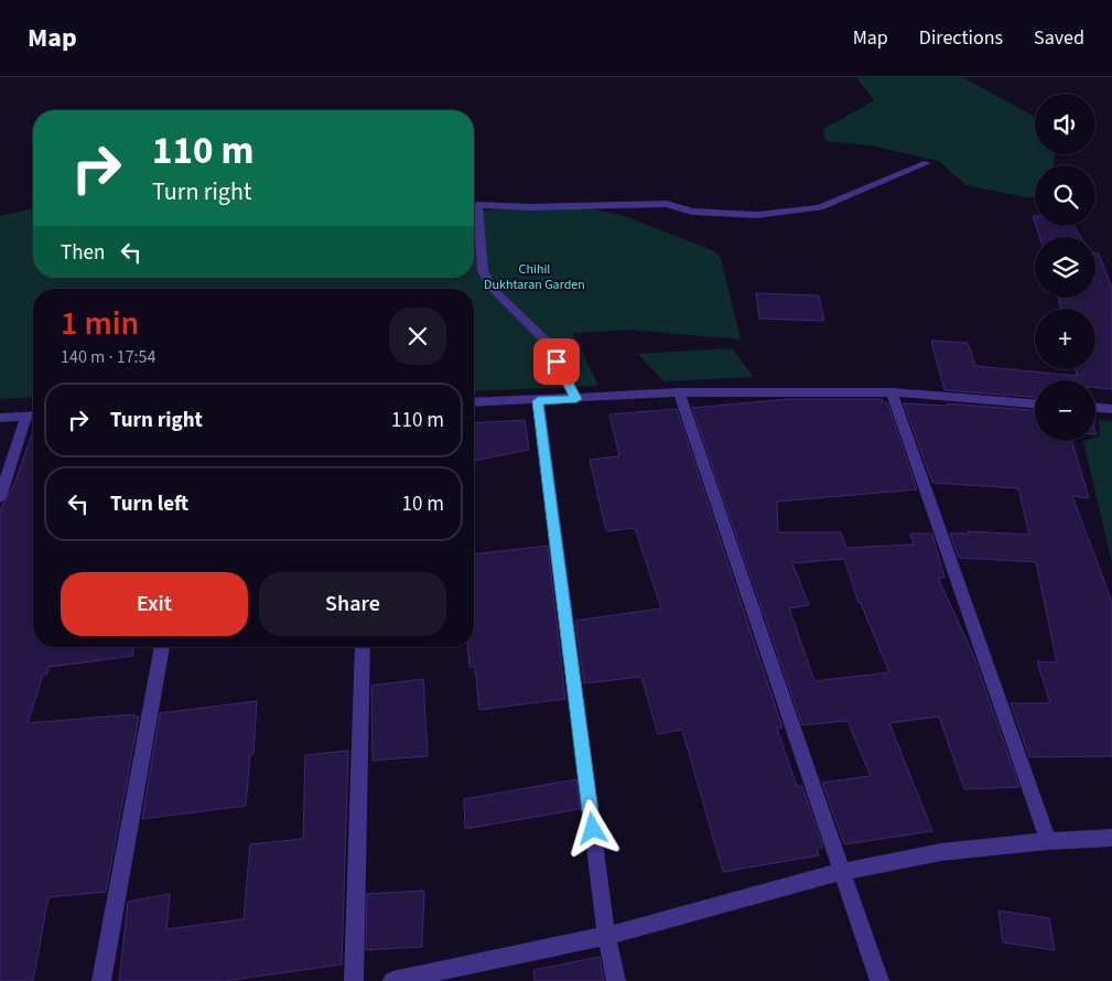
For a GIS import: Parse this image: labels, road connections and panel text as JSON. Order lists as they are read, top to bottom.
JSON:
{
  "parks": ["Chihil Dukhtaran Garden"],
  "page": {
    "header": "Map",
    "nav": ["Map", "Directions", "Saved"],
    "map_buttons": ["+", "−"],
    "turn": ["110 m", "Turn right"],
    "then": "Then",
    "heading": ["1 min", "140 m · 17:54"],
    "list": [
      {
        "name": "Turn right",
        "value": "110 m"
      },
      {
        "name": "Turn left",
        "value": "10 m"
      }
    ],
    "buttons": ["Exit", "Share"]
  }
}
